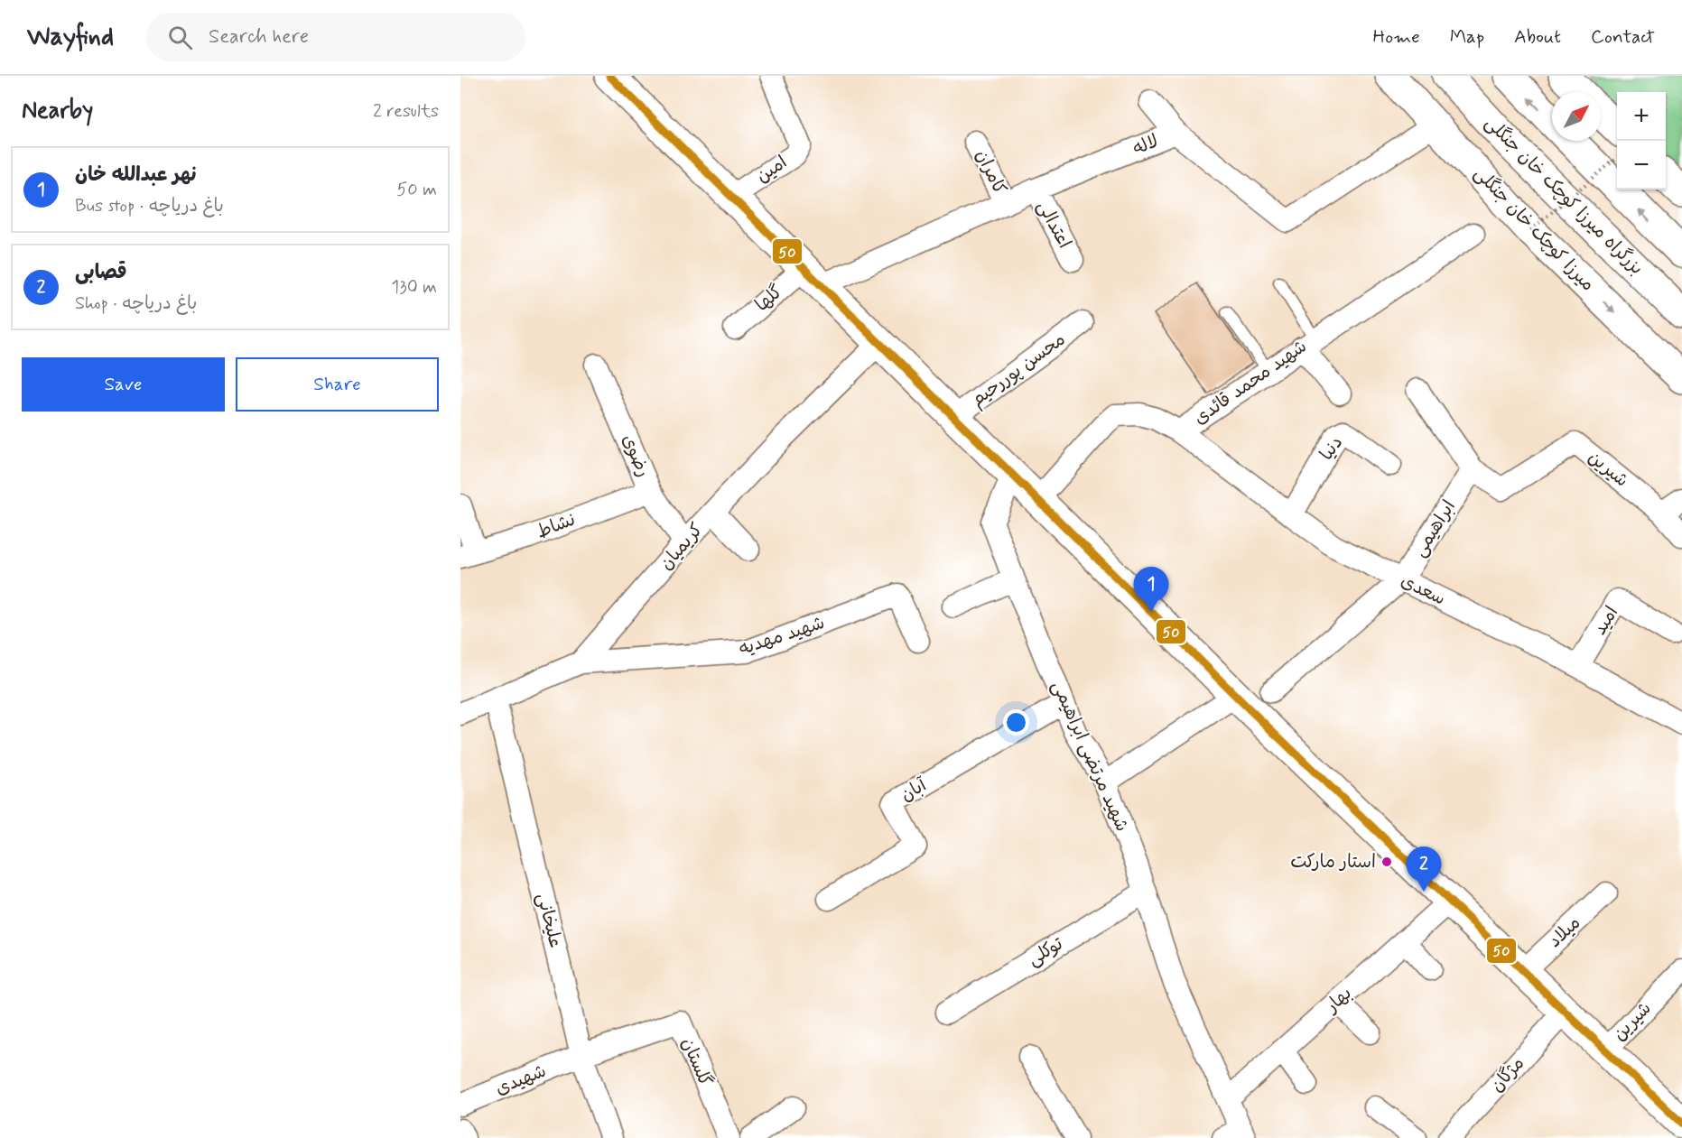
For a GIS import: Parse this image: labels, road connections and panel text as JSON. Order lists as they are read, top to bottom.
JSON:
{
  "streets": {
    "main road": ["بزرگراه میرزا کوچک خان جنگلی", "میرزا کوچک خان جنگلی"],
    "street": [
      "لاله",
      "امین",
      "کامران",
      "اعتدالی",
      "گلها",
      "محسن پوررحیم",
      "شهید محمد قائدی",
      "دنیا",
      "رضوی",
      "شیرین",
      "نشاط",
      "ابراهیمی",
      "کریمیان",
      "سعدی",
      "امید",
      "شهید مهدیه",
      "شهید مرتضی ابراهیمی",
      "آبان",
      "علیخانی",
      "میلاد",
      "توکلی",
      "بهار",
      "گلستان",
      "مژگان",
      "شهیدی"
    ]
  },
  "crossings": [
    ["لاله", "کامران"],
    ["لاله", "اعتدالی"],
    ["لاله", "میرزا کوچک خان جنگلی"],
    ["لاله", "گلها"],
    ["شهید محمد قائدی", "سعدی"],
    ["دنیا", "سعدی"],
    ["رضوی", "نشاط"],
    ["رضوی", "کریمیان"],
    ["شیرین", "ابراهیمی"],
    ["ابراهیمی", "سعدی"],
    ["کریمیان", "شهید مهدیه"],
    ["کریمیان", "علیخانی"],
    ["سعدی", "امید"],
    ["شهید مرتضی ابراهیمی", "آبان"],
    ["شهید مرتضی ابراهیمی", "توکلی"],
    ["شهید مرتضی ابراهیمی", "بهار"],
    ["علیخانی", "گلستان"],
    ["علیخانی", "شهیدی"],
    ["گلستان", "شهیدی"]
  ],
  "places": ["استار مارکت"],
  "lines": ["transit line 50"],
  "north": "top right",
  "page": {
    "header": "Wayfind",
    "search": "Search here",
    "nav": [
      "Home",
      "Map",
      "About",
      "Contact"
    ],
    "heading": ["Nearby", "2 results"],
    "map_buttons": ["+", "−"],
    "list": [
      {
        "mark": "1",
        "name": "نهر عبدالله خان",
        "note": "Bus stop · باغ دریاچه",
        "value": "50 m"
      },
      {
        "mark": "2",
        "name": "قصابی",
        "note": "Shop · باغ دریاچه",
        "value": "130 m"
      }
    ],
    "buttons": ["Save", "Share"],
    "pins": ["1", "2"]
  }
}
